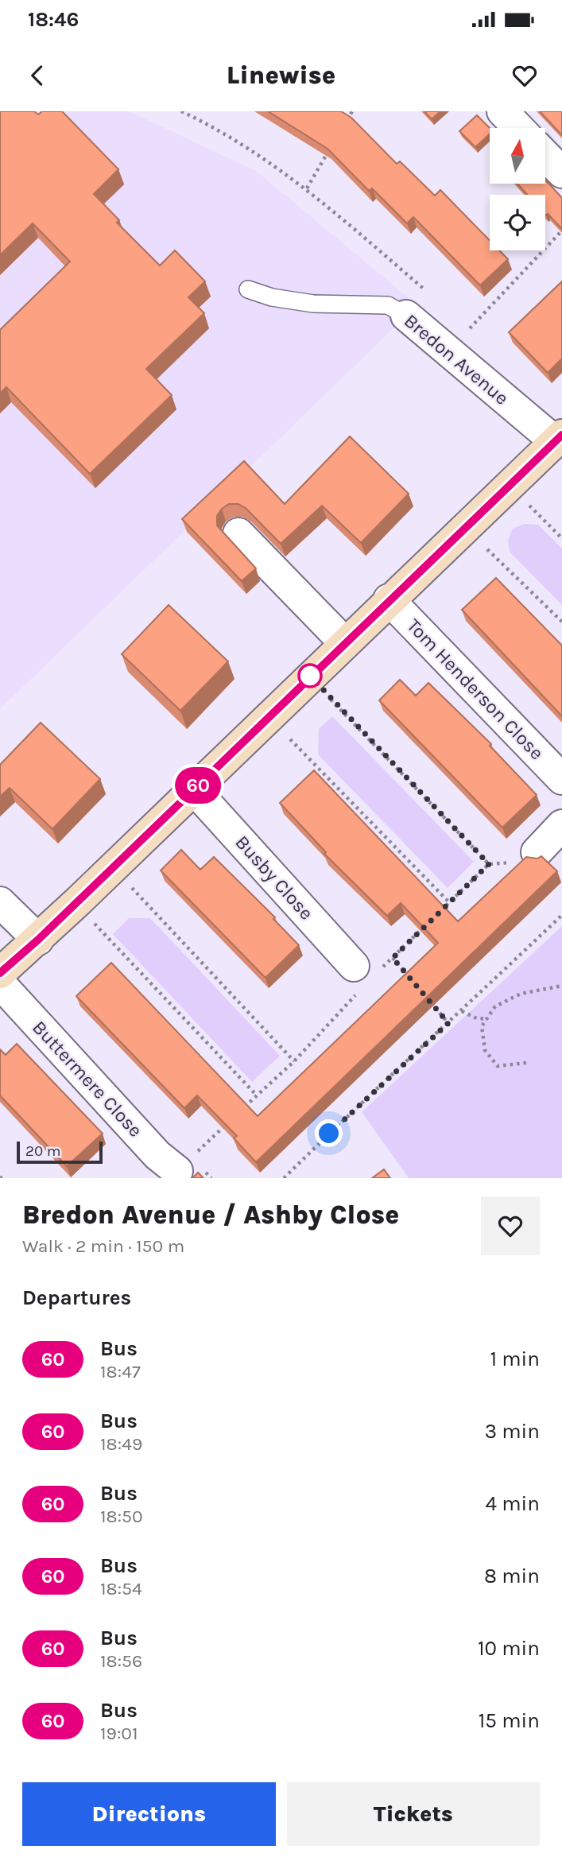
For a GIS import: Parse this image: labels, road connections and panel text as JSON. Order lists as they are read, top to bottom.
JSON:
{
  "streets": {
    "street": [
      "Bredon Avenue",
      "Tom Henderson Close",
      "Busby Close",
      "Buttermere Close"
    ]
  },
  "crossings": [
    ["Bredon Avenue", "Tom Henderson Close"],
    ["Bredon Avenue", "Busby Close"]
  ],
  "lines": ["bus line 60"],
  "scale_bar": "20 m",
  "north": "top",
  "page": {
    "status": "18:46",
    "header": "Linewise",
    "on_map": "60",
    "scale": "20 m",
    "heading": [
      ["Bredon Avenue / Ashby Close", "Walk · 2 min · 150 m"],
      "Departures"
    ],
    "list": [
      {
        "mark": "60",
        "name": "Bus",
        "note": "18:47",
        "value": "1 min"
      },
      {
        "mark": "60",
        "name": "Bus",
        "note": "18:49",
        "value": "3 min"
      },
      {
        "mark": "60",
        "name": "Bus",
        "note": "18:50",
        "value": "4 min"
      },
      {
        "mark": "60",
        "name": "Bus",
        "note": "18:54",
        "value": "8 min"
      },
      {
        "mark": "60",
        "name": "Bus",
        "note": "18:56",
        "value": "10 min"
      },
      {
        "mark": "60",
        "name": "Bus",
        "note": "19:01",
        "value": "15 min"
      }
    ],
    "buttons": ["Directions", "Tickets"]
  }
}
